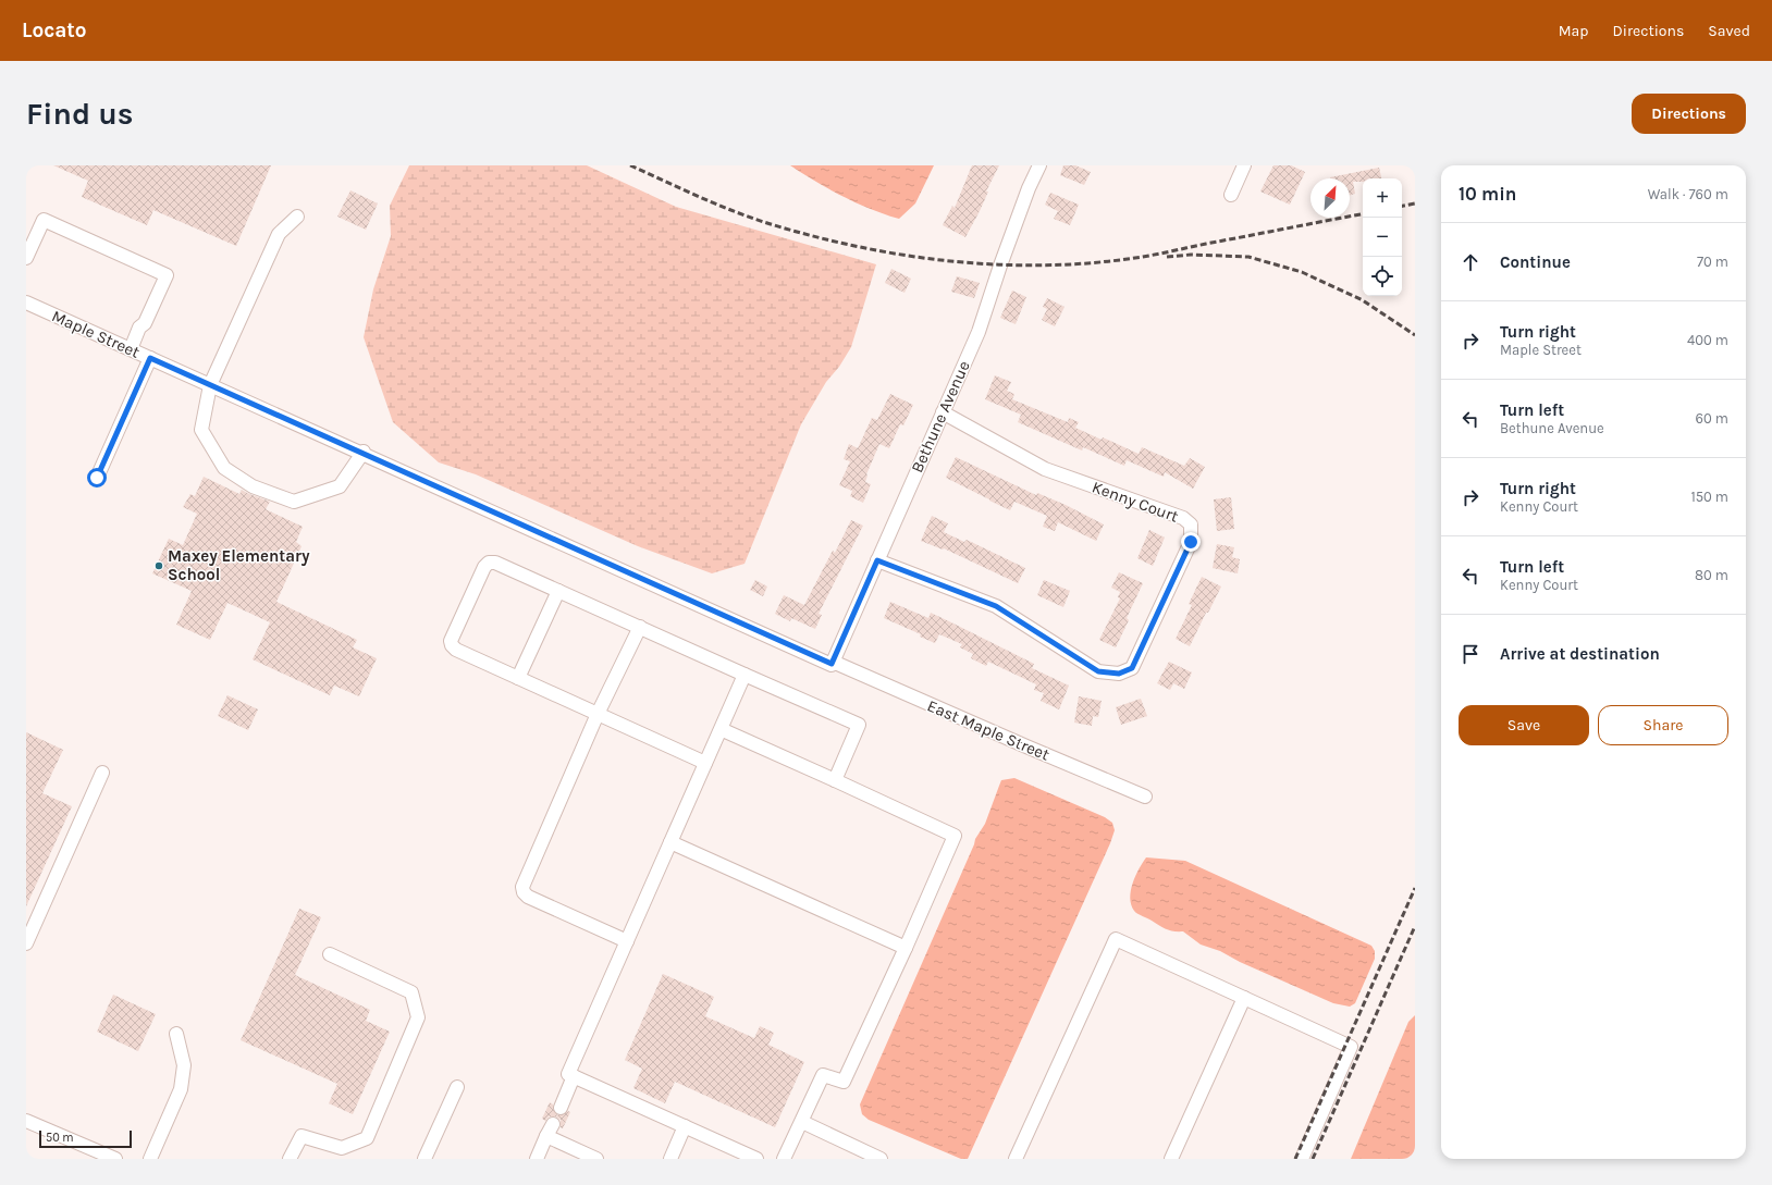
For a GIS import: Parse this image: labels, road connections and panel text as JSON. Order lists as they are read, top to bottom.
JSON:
{
  "streets": {
    "street": [
      "Maple Street",
      "Bethune Avenue",
      "Kenny Court",
      "East Maple Street"
    ]
  },
  "crossings": [
    ["Maple Street", "Bethune Avenue"],
    ["Maple Street", "East Maple Street"],
    ["Bethune Avenue", "Kenny Court"],
    ["Bethune Avenue", "East Maple Street"]
  ],
  "places": ["Maxey Elementary School"],
  "scale_bar": "50 m",
  "north": "top right",
  "page": {
    "header": "Locato",
    "nav": ["Map", "Directions", "Saved"],
    "buttons": [
      "Directions",
      ["Save", "Share"]
    ],
    "title": "Find us",
    "heading": ["10 min", "Walk · 760 m"],
    "map_buttons": ["+", "−"],
    "list": [
      ["Continue", "70 m"],
      ["Turn right", "Maple Street", "400 m"],
      ["Turn left", "Bethune Avenue", "60 m"],
      ["Turn right", "Kenny Court", "150 m"],
      ["Turn left", "Kenny Court", "80 m"],
      "Arrive at destination"
    ],
    "scale": "50 m"
  }
}
